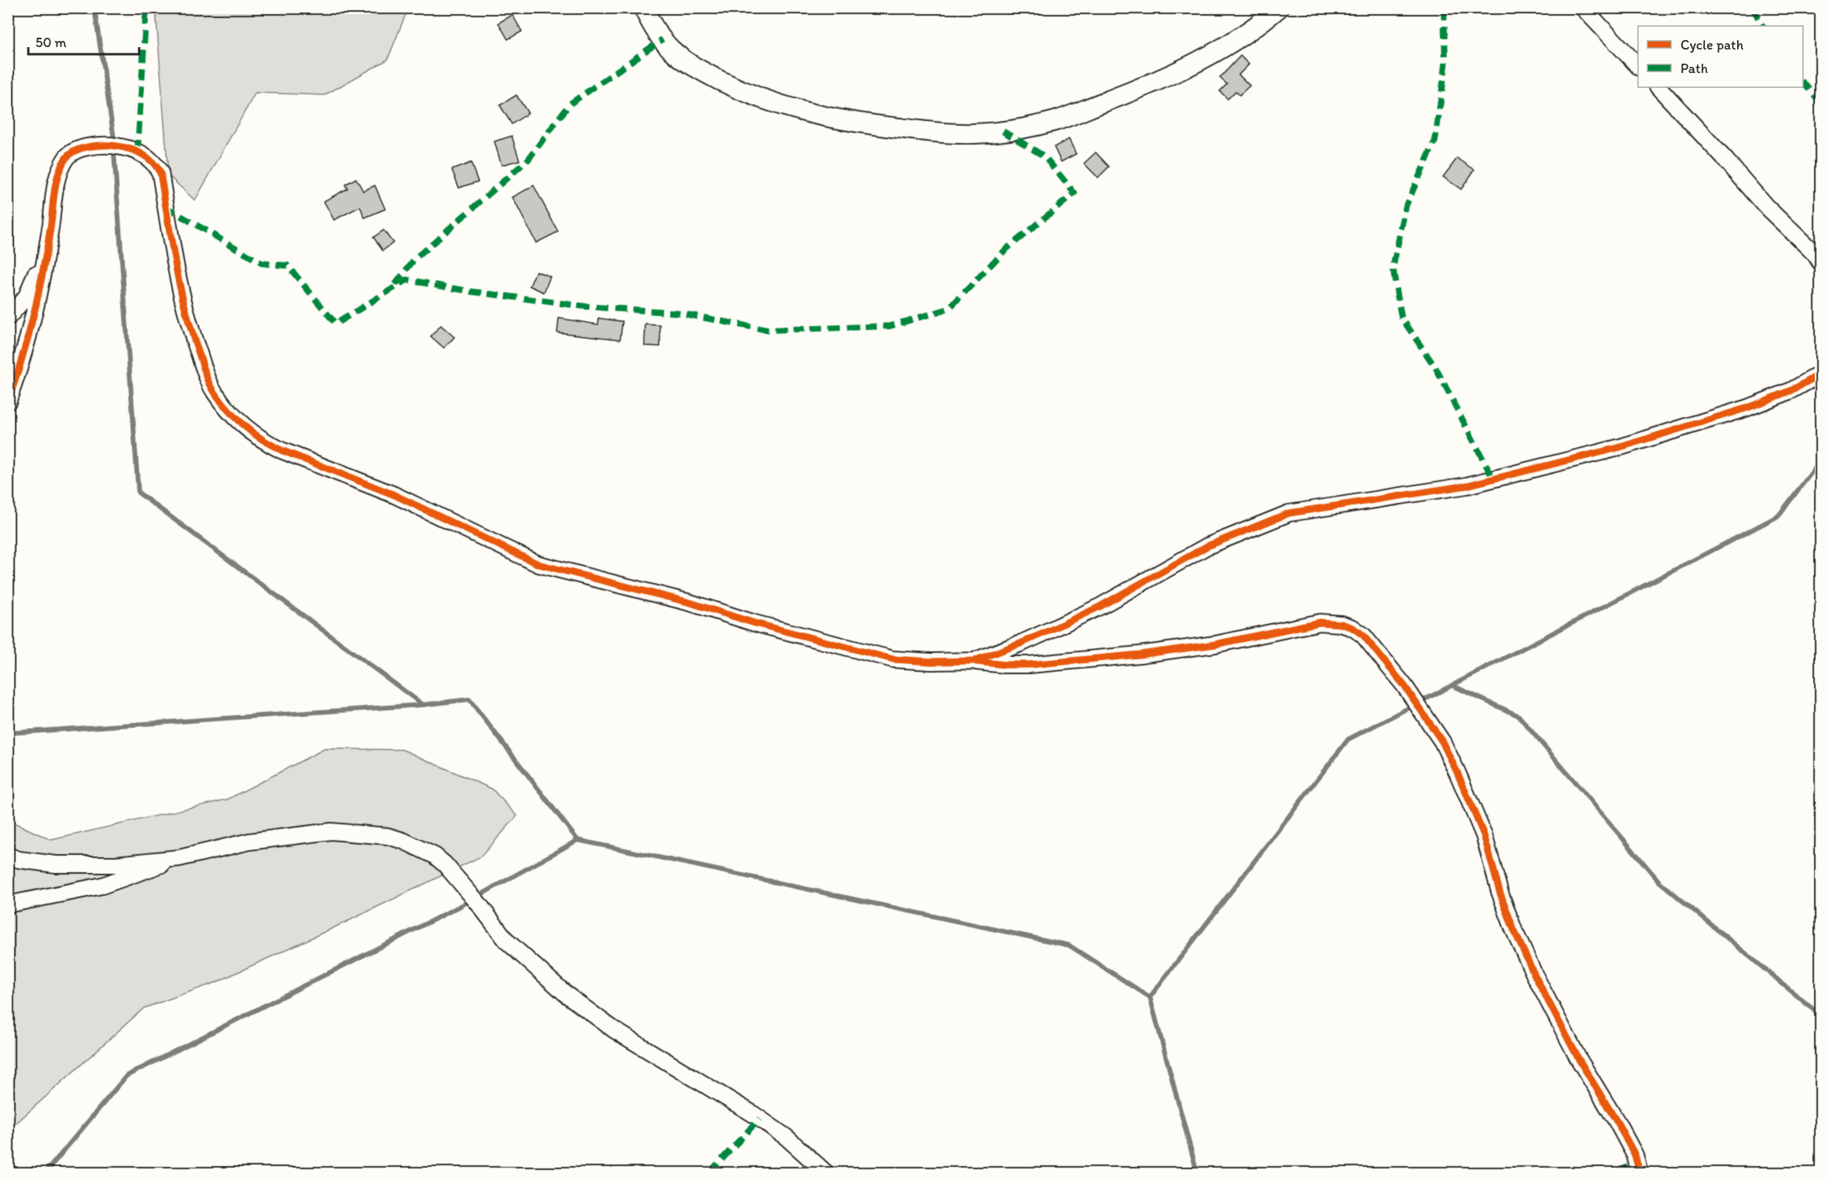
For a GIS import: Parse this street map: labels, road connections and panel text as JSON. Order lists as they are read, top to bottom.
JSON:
{
  "legend": ["Cycle path", "Path"],
  "scale_bar": "50 m"
}
